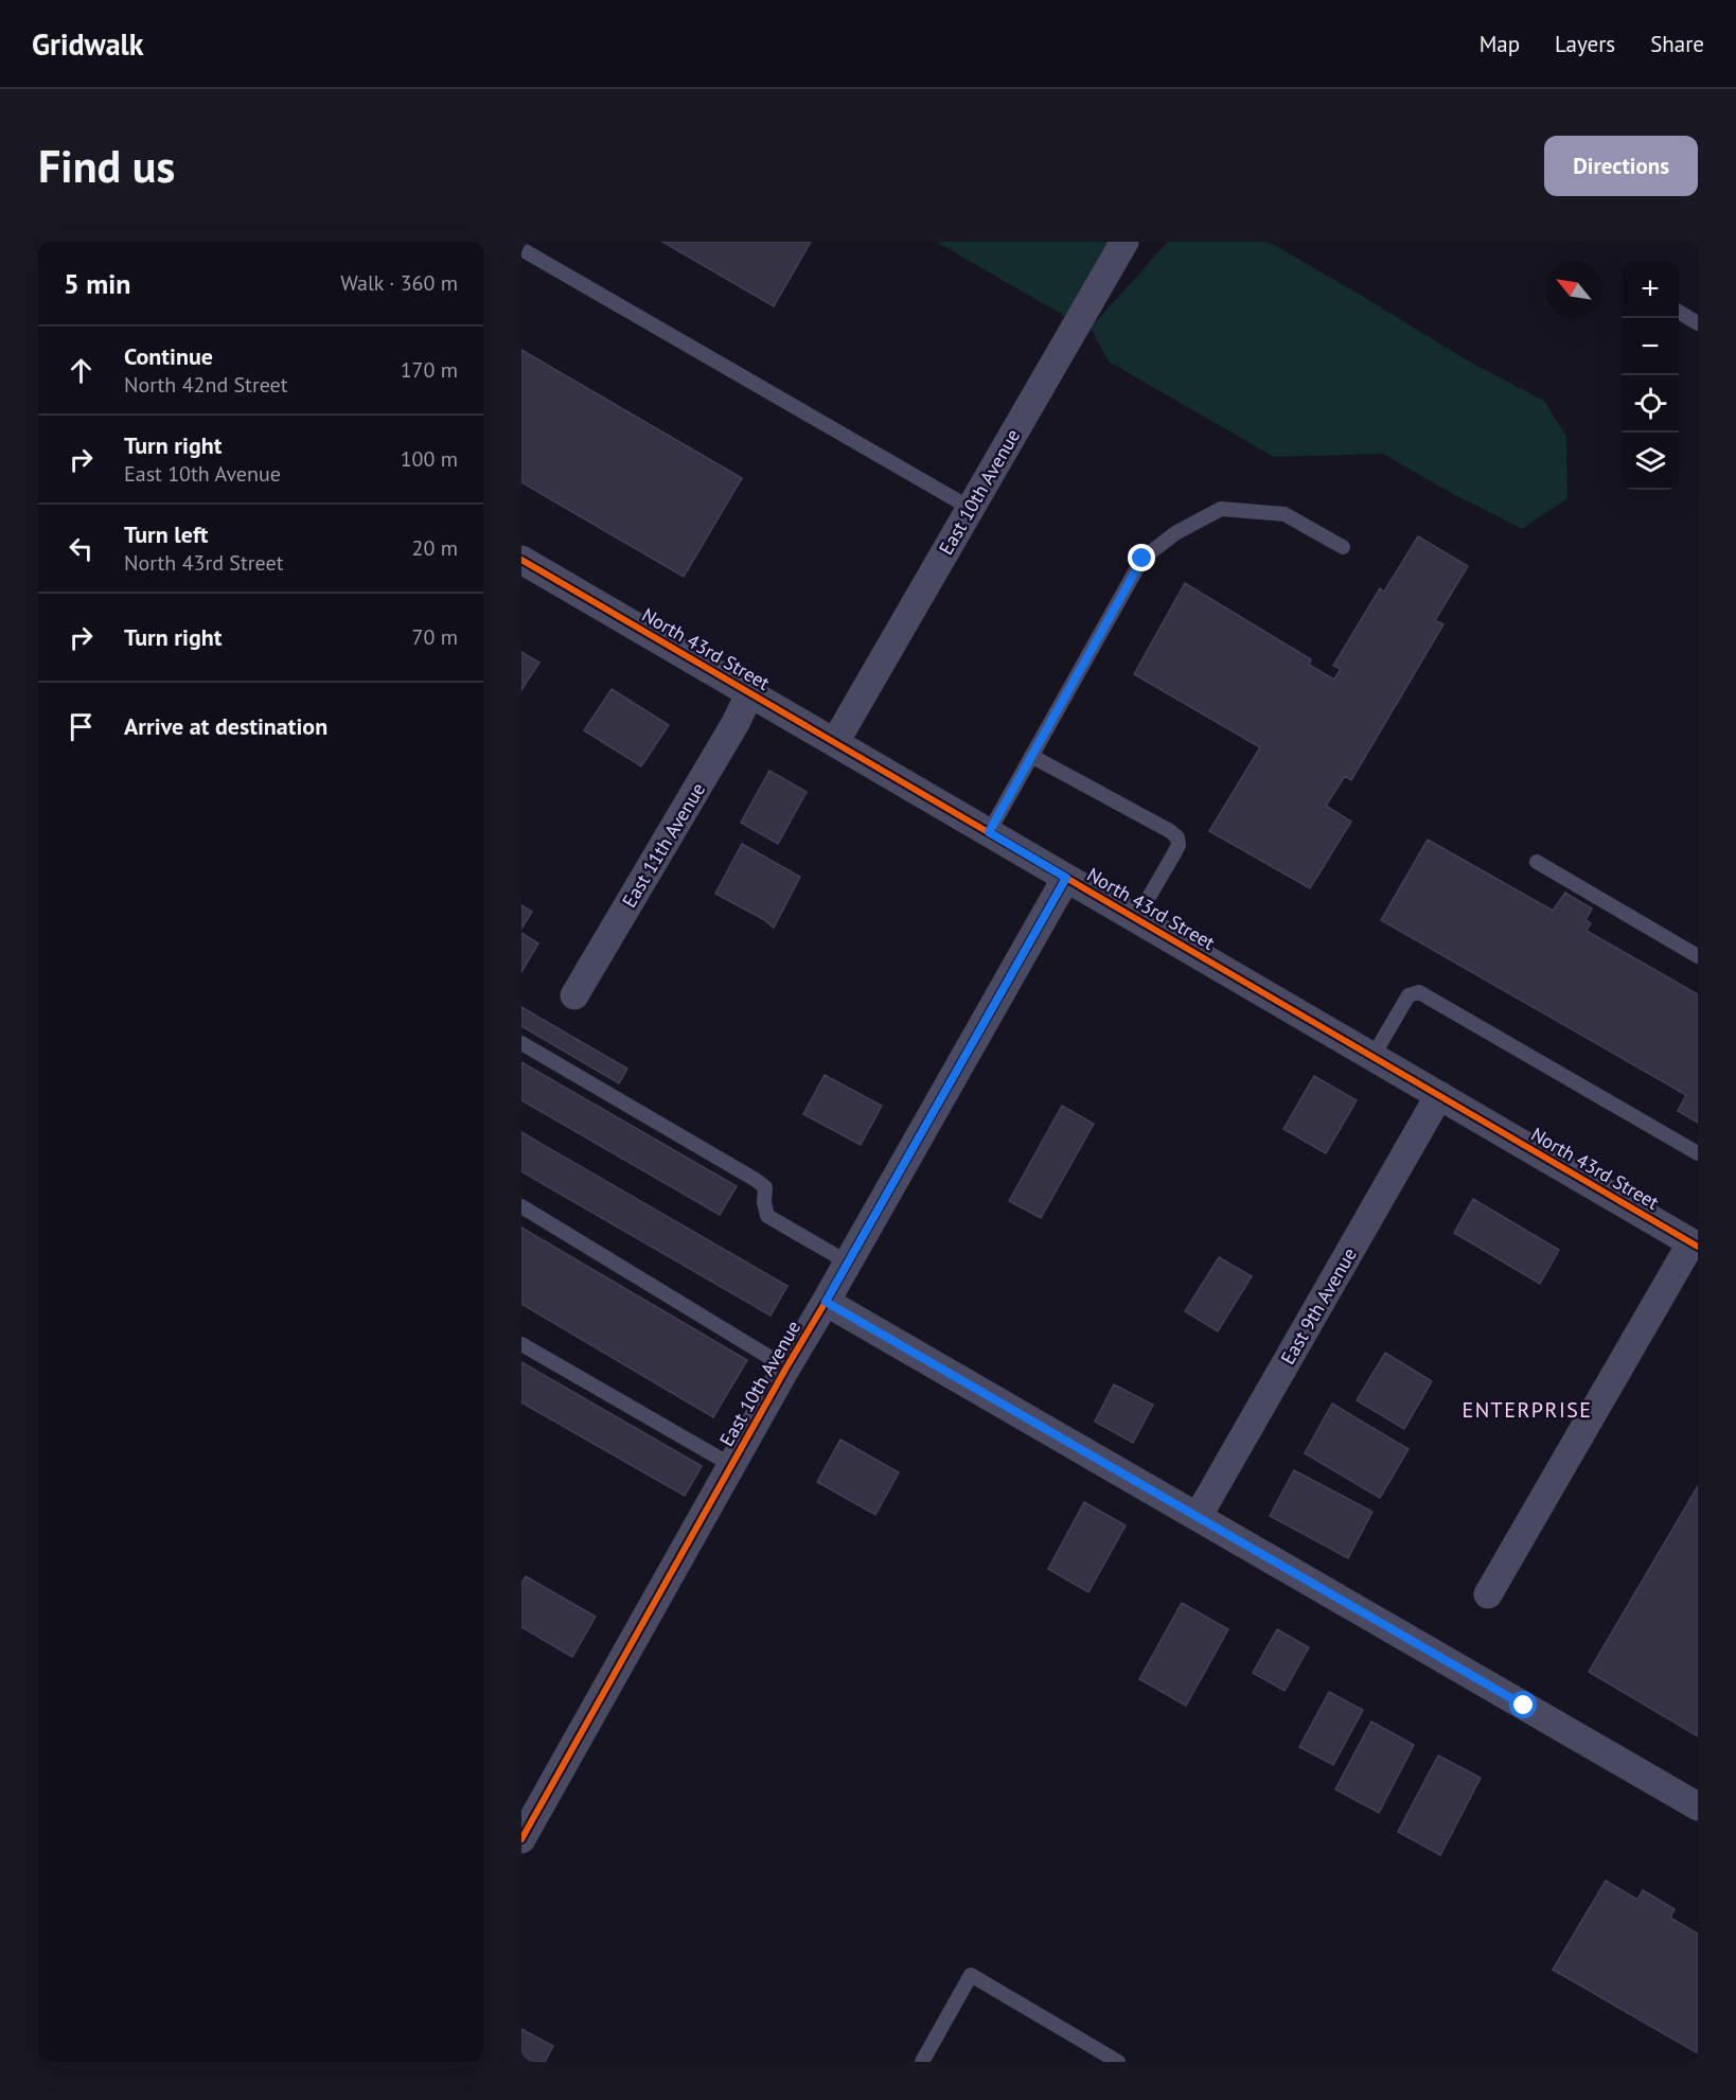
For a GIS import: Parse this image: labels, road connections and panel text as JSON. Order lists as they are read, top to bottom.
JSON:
{
  "streets": {
    "street": [
      "East 10th Avenue",
      "North 43rd Street",
      "East 11th Avenue",
      "East 9th Avenue"
    ]
  },
  "crossings": [
    ["East 10th Avenue", "North 43rd Street"],
    ["North 43rd Street", "East 11th Avenue"],
    ["North 43rd Street", "East 9th Avenue"]
  ],
  "districts": ["ENTERPRISE"],
  "north": "top left",
  "page": {
    "header": "Gridwalk",
    "nav": ["Map", "Layers", "Share"],
    "buttons": "Directions",
    "title": "Find us",
    "heading": ["5 min", "Walk · 360 m"],
    "map_buttons": ["+", "−"],
    "list": [
      ["Continue", "North 42nd Street", "170 m"],
      ["Turn right", "East 10th Avenue", "100 m"],
      ["Turn left", "North 43rd Street", "20 m"],
      ["Turn right", "70 m"],
      "Arrive at destination"
    ]
  }
}
